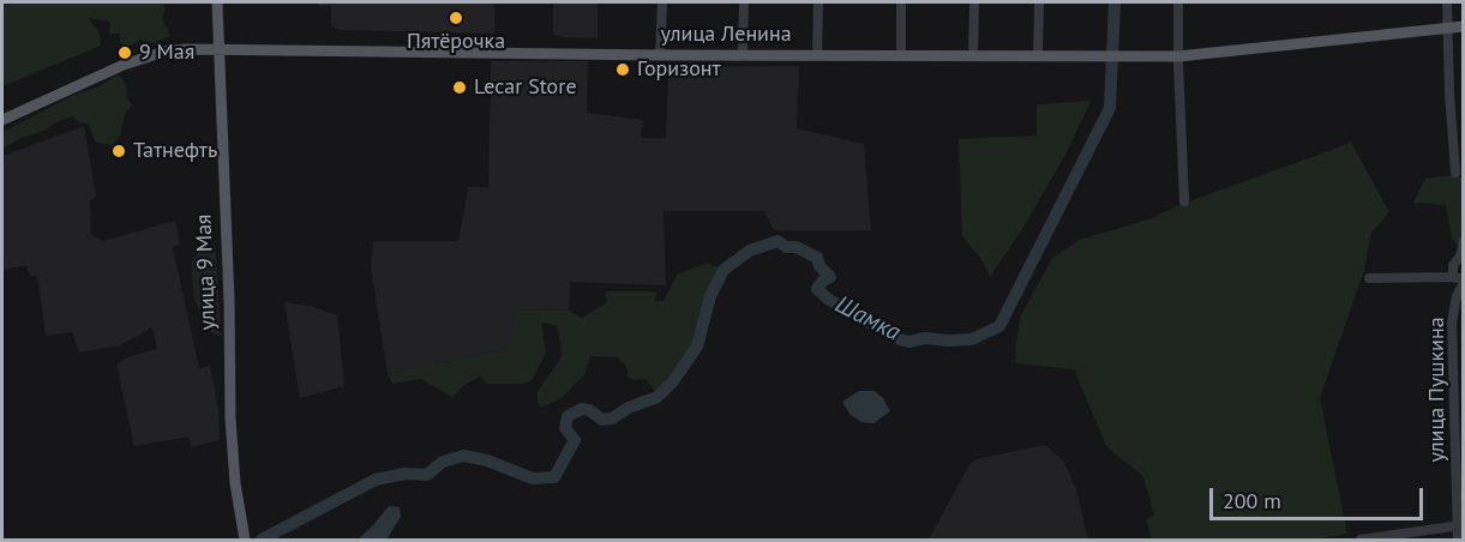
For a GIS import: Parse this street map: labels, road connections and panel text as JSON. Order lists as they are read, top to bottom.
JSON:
{
  "streets": {
    "main road": ["улица Ленина", "улица 9 Мая"],
    "street": ["улица Пушкина"]
  },
  "crossings": [
    ["улица Ленина", "улица 9 Мая"]
  ],
  "water": ["Шамка"],
  "places": [
    "Пятёрочка",
    "9 Мая",
    "Горизонт",
    "Lecar Store",
    "Татнефть"
  ],
  "scale_bar": "200 m"
}
